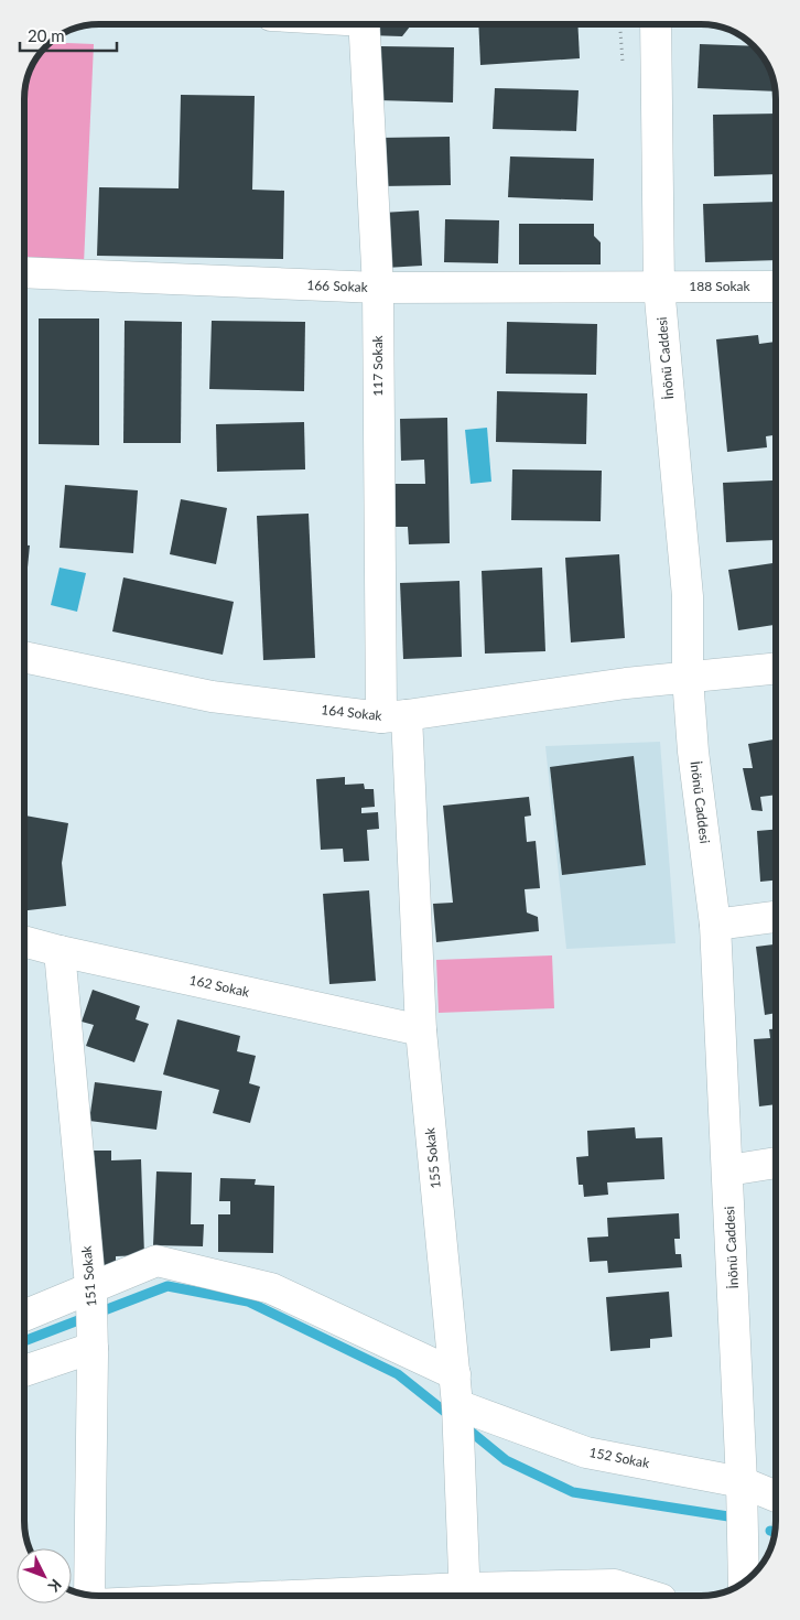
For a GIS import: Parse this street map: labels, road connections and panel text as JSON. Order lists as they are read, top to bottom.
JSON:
{
  "streets": {
    "street": [
      "166 Sokak",
      "188 Sokak",
      "İnönü Caddesi",
      "117 Sokak",
      "164 Sokak",
      "162 Sokak",
      "155 Sokak",
      "151 Sokak",
      "152 Sokak"
    ]
  },
  "crossings": [
    ["166 Sokak", "188 Sokak"],
    ["166 Sokak", "İnönü Caddesi"],
    ["166 Sokak", "117 Sokak"],
    ["188 Sokak", "İnönü Caddesi"],
    ["İnönü Caddesi", "164 Sokak"],
    ["İnönü Caddesi", "152 Sokak"],
    ["117 Sokak", "164 Sokak"],
    ["117 Sokak", "155 Sokak"],
    ["164 Sokak", "155 Sokak"],
    ["162 Sokak", "155 Sokak"],
    ["162 Sokak", "151 Sokak"],
    ["155 Sokak", "152 Sokak"]
  ],
  "scale_bar": "20 m",
  "north": "bottom right"
}
